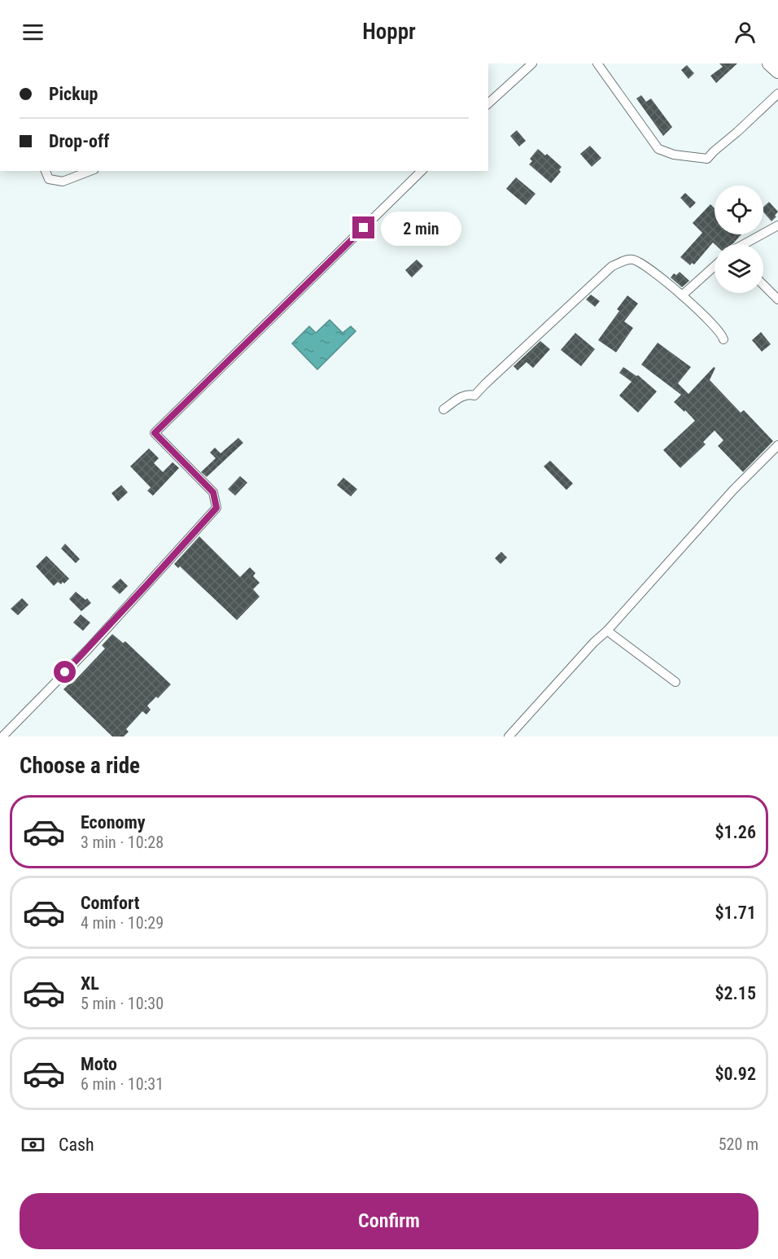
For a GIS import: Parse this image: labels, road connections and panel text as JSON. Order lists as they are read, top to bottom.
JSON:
{
  "page": {
    "header": "Hoppr",
    "banner": ["Pickup", "Drop-off"],
    "bubble": "2 min",
    "heading": "Choose a ride",
    "list": [
      {
        "name": "Economy",
        "note": "3 min · 10:28",
        "value": "$1.26"
      },
      {
        "name": "Comfort",
        "note": "4 min · 10:29",
        "value": "$1.71"
      },
      {
        "name": "XL",
        "note": "5 min · 10:30",
        "value": "$2.15"
      },
      {
        "name": "Moto",
        "note": "6 min · 10:31",
        "value": "$0.92"
      }
    ],
    "pay": ["Cash", "520 m"],
    "buttons": "Confirm"
  }
}
